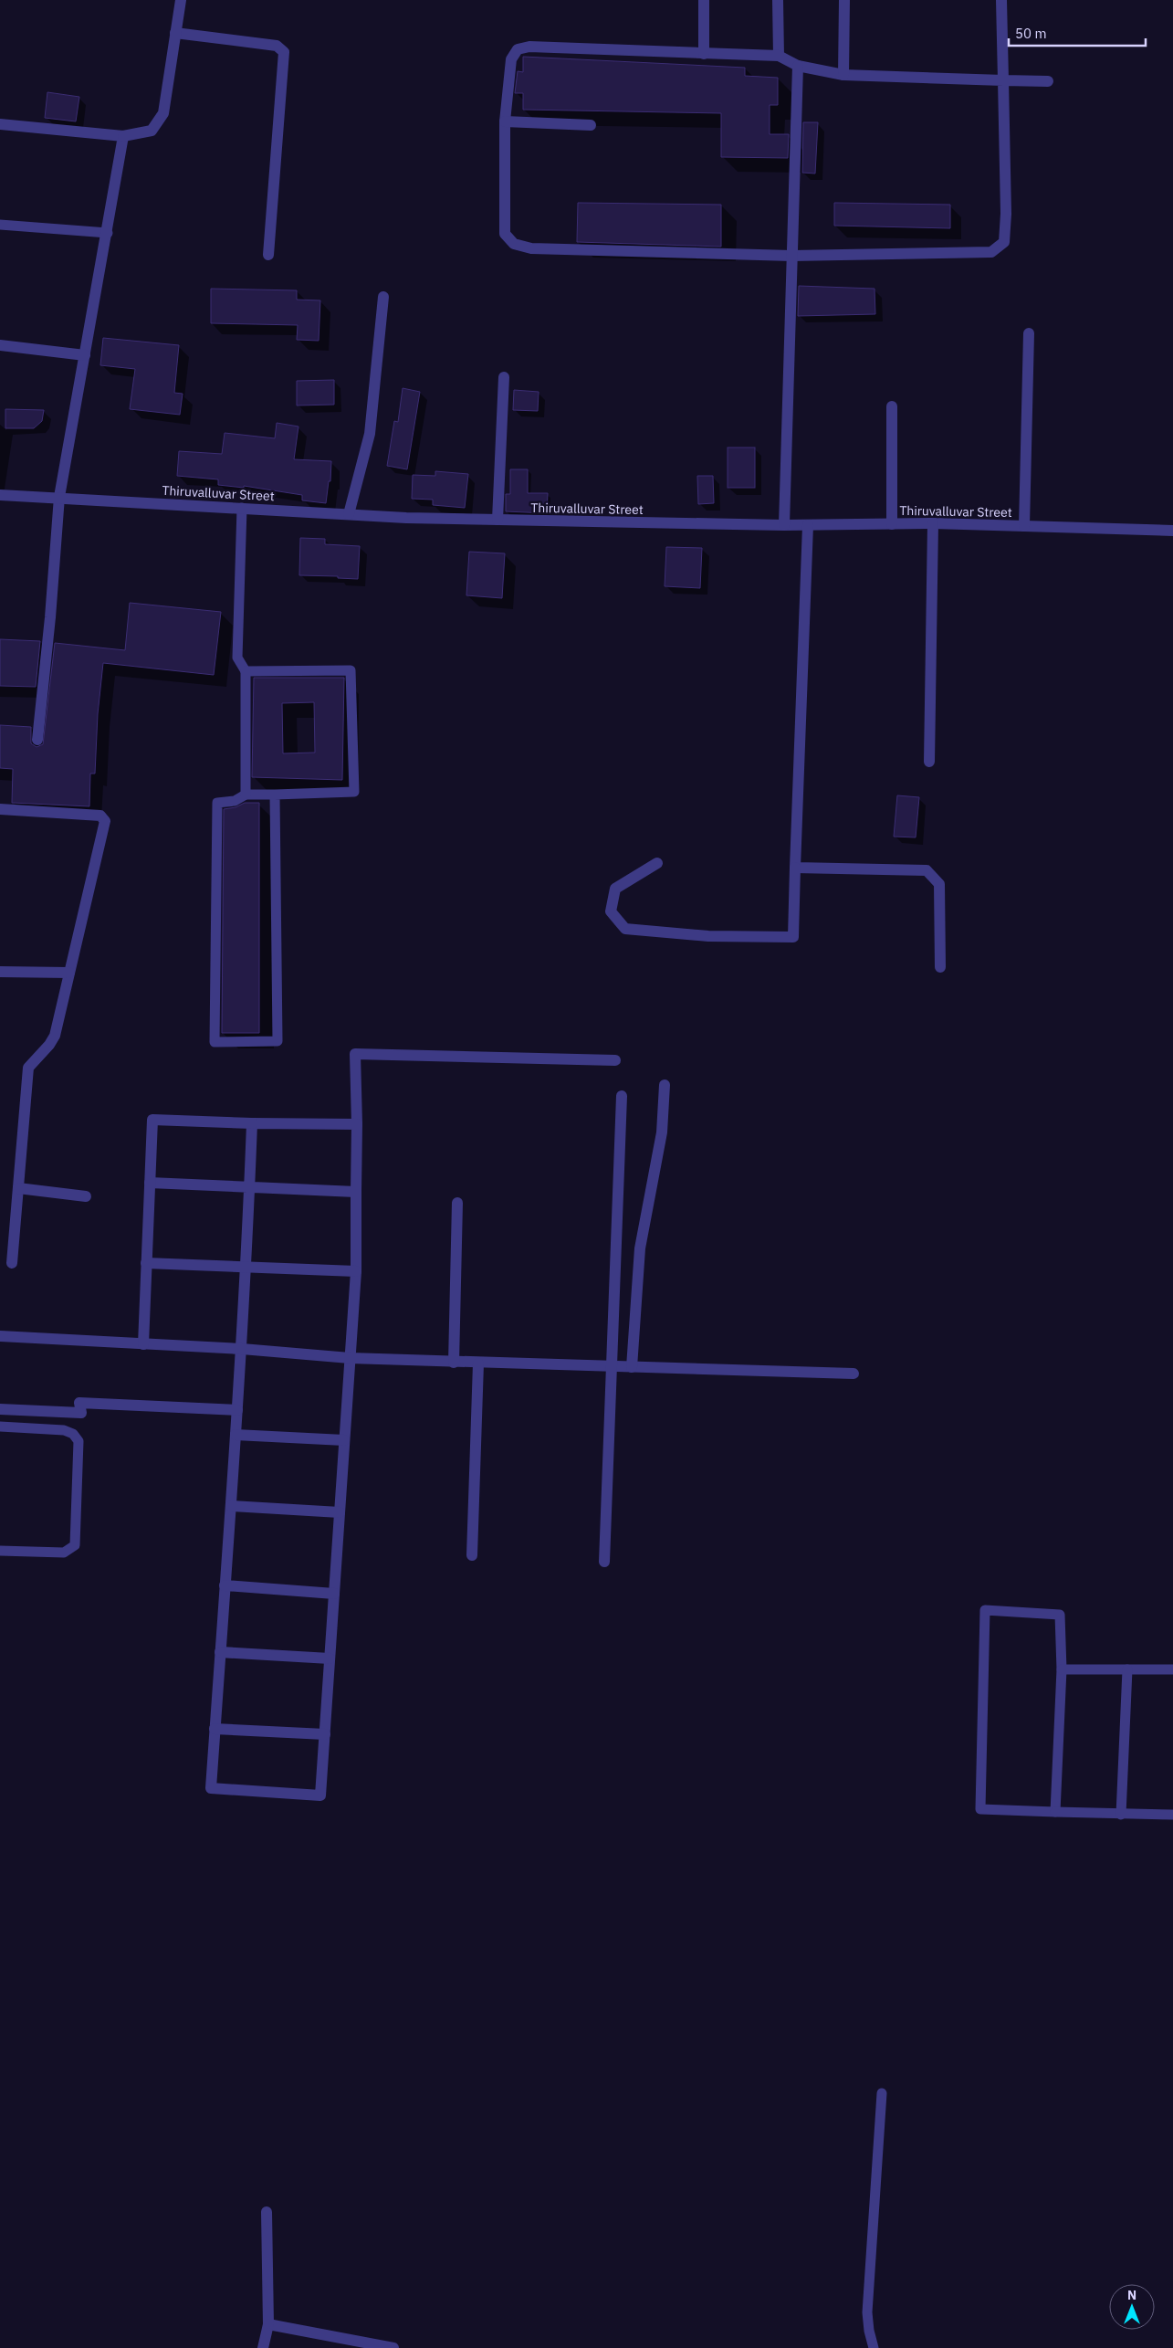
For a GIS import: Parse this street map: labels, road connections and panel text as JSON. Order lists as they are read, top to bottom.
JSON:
{
  "streets": {
    "street": ["Thiruvalluvar Street"]
  },
  "scale_bar": "50 m",
  "north": "top"
}
